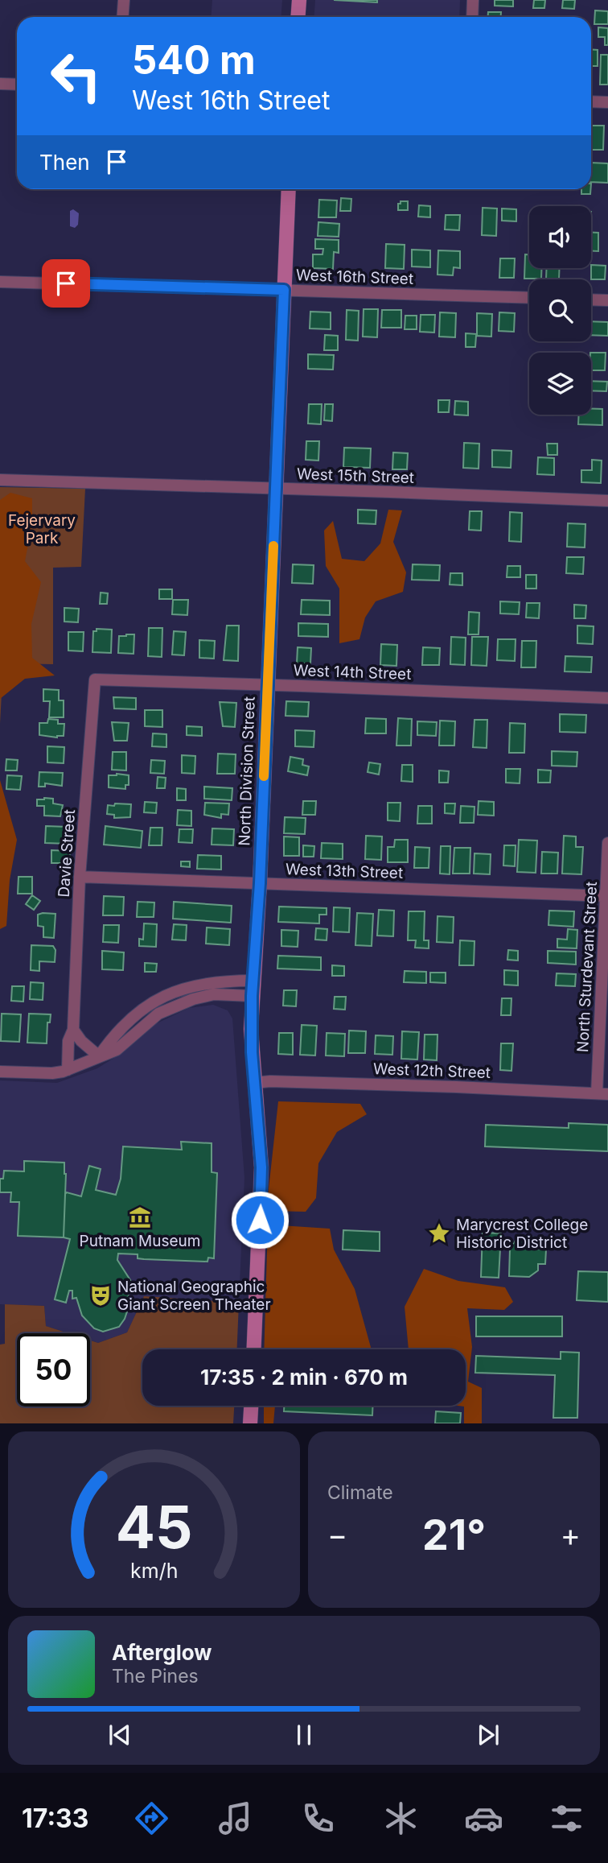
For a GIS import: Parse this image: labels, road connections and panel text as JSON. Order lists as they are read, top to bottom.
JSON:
{
  "streets": {
    "main road": ["North Division Street"],
    "street": [
      "West 16th Street",
      "West 15th Street",
      "West 14th Street",
      "Davie Street",
      "West 13th Street",
      "North Sturdevant Street",
      "West 12th Street"
    ]
  },
  "crossings": [
    ["West 16th Street", "North Division Street"],
    ["West 15th Street", "North Division Street"],
    ["West 14th Street", "North Division Street"],
    ["West 14th Street", "Davie Street"],
    ["North Division Street", "West 13th Street"],
    ["North Division Street", "West 12th Street"],
    ["Davie Street", "West 13th Street"],
    ["West 13th Street", "North Sturdevant Street"],
    ["North Sturdevant Street", "West 12th Street"]
  ],
  "parks": ["Fejervary Park"],
  "places": {
    "museum": ["Putnam Museum"],
    "place": ["Marycrest College Historic District"],
    "theatre": ["National Geographic Giant Screen Theater"]
  },
  "page": {
    "turn": ["540 m", "West 16th Street"],
    "then": "Then",
    "limit": "50",
    "trip": "17:35 · 2 min · 670 m",
    "tile": "Climate",
    "heat": ["−", "21°", "+"],
    "song": ["Afterglow", "The Pines"],
    "tabs": "17:33",
    "gauge": ["45", "km/h"]
  }
}
